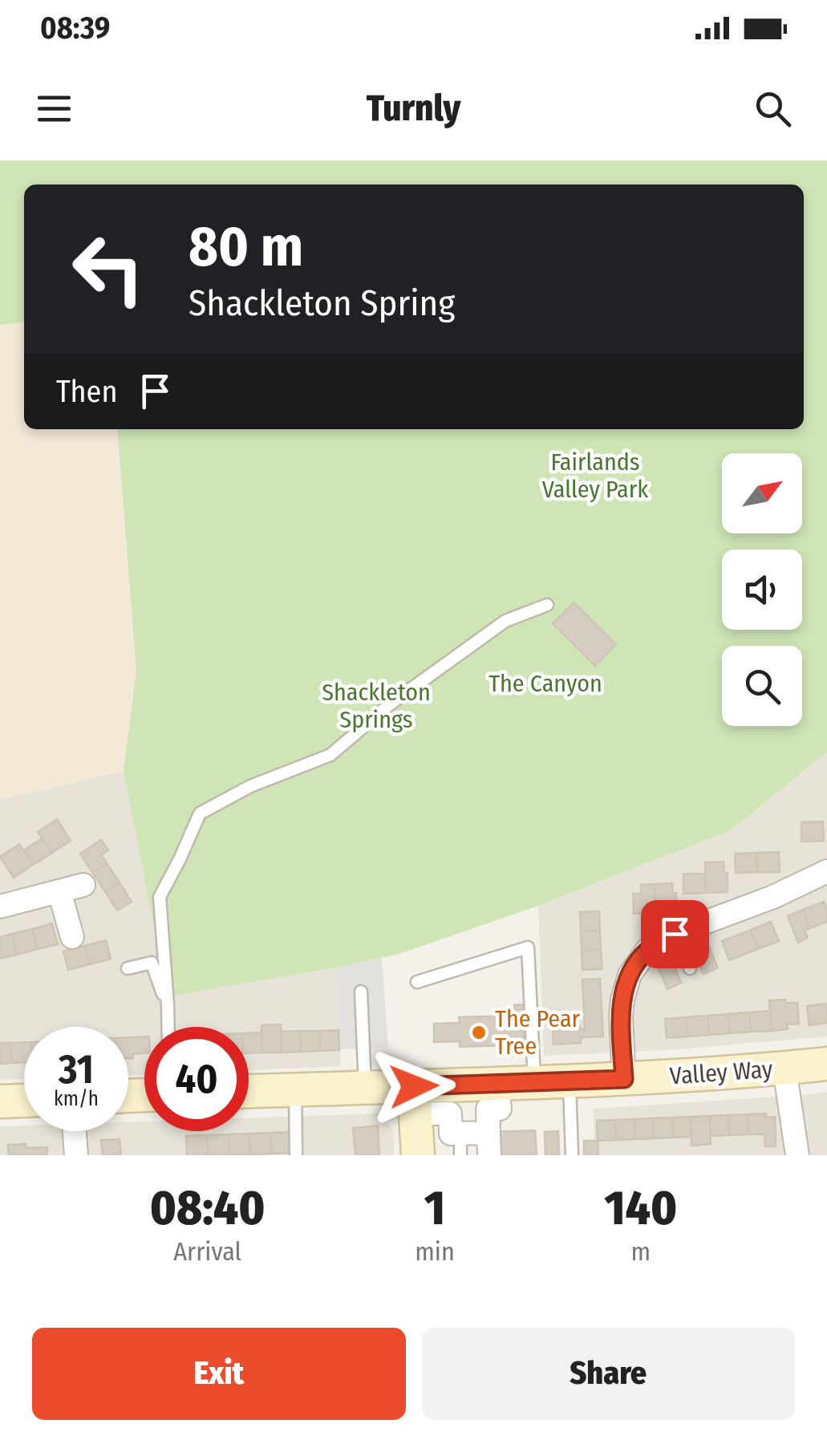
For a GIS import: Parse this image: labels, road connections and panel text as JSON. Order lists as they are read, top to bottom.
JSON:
{
  "streets": {
    "street": ["Valley Way"]
  },
  "parks": ["Fairlands Valley Park", "The Canyon", "Shackleton Springs"],
  "places": ["The Pear Tree"],
  "north": "top right",
  "page": {
    "status": "08:39",
    "header": "Turnly",
    "turn": ["80 m", "Shackleton Spring"],
    "then": "Then",
    "speed": "31 km/h",
    "limit": "40",
    "eta": [
      "08:40",
      "Arrival",
      "1",
      "min",
      "140",
      "m"
    ],
    "buttons": ["Exit", "Share"]
  }
}
